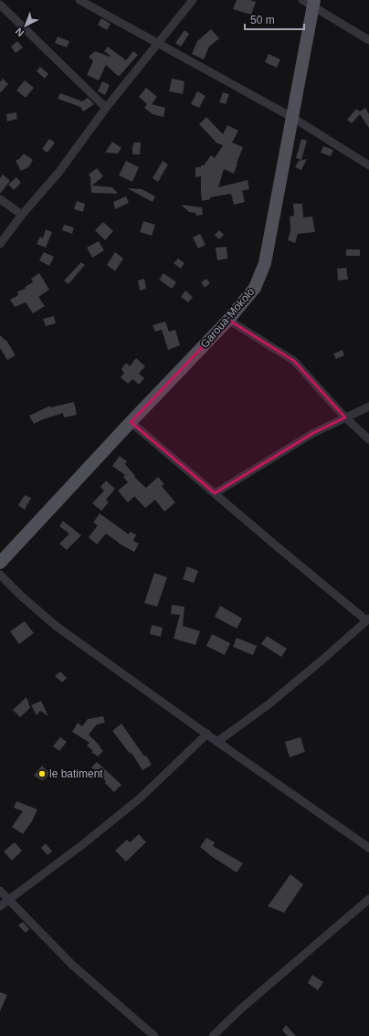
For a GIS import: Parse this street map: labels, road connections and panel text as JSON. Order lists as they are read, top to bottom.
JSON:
{
  "streets": {
    "main road": ["Garoua-Mokolo"]
  },
  "places": ["le batiment"],
  "scale_bar": "50 m",
  "north": "bottom left"
}
